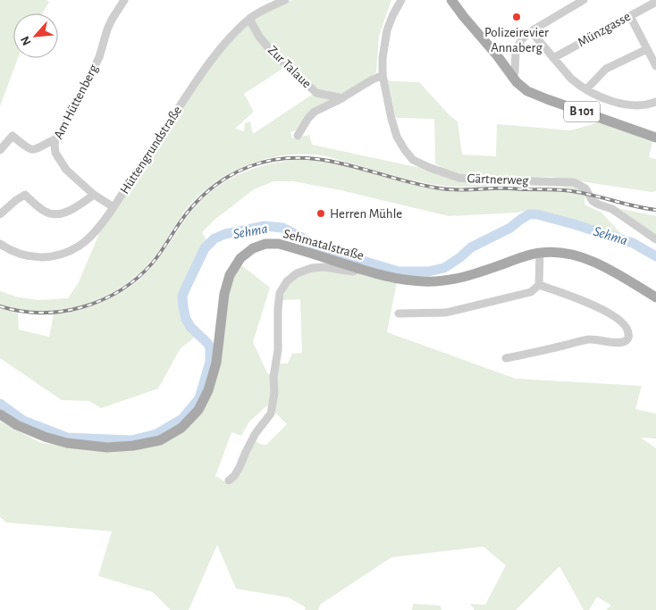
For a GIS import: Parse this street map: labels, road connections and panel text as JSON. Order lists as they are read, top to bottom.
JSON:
{
  "streets": {
    "main road": ["B 101", "Sehmatalstraße"],
    "street": [
      "Münzgasse",
      "Zur Talaue",
      "Am Hüttenberg",
      "Hüttengrundstraße",
      "Gärtnerweg"
    ]
  },
  "crossings": [
    ["Zur Talaue", "Hüttengrundstraße"],
    ["Am Hüttenberg", "Hüttengrundstraße"]
  ],
  "water": ["Sehma"],
  "places": ["Polizeirevier Annaberg", "Herren Mühle"],
  "north": "bottom left"
}
